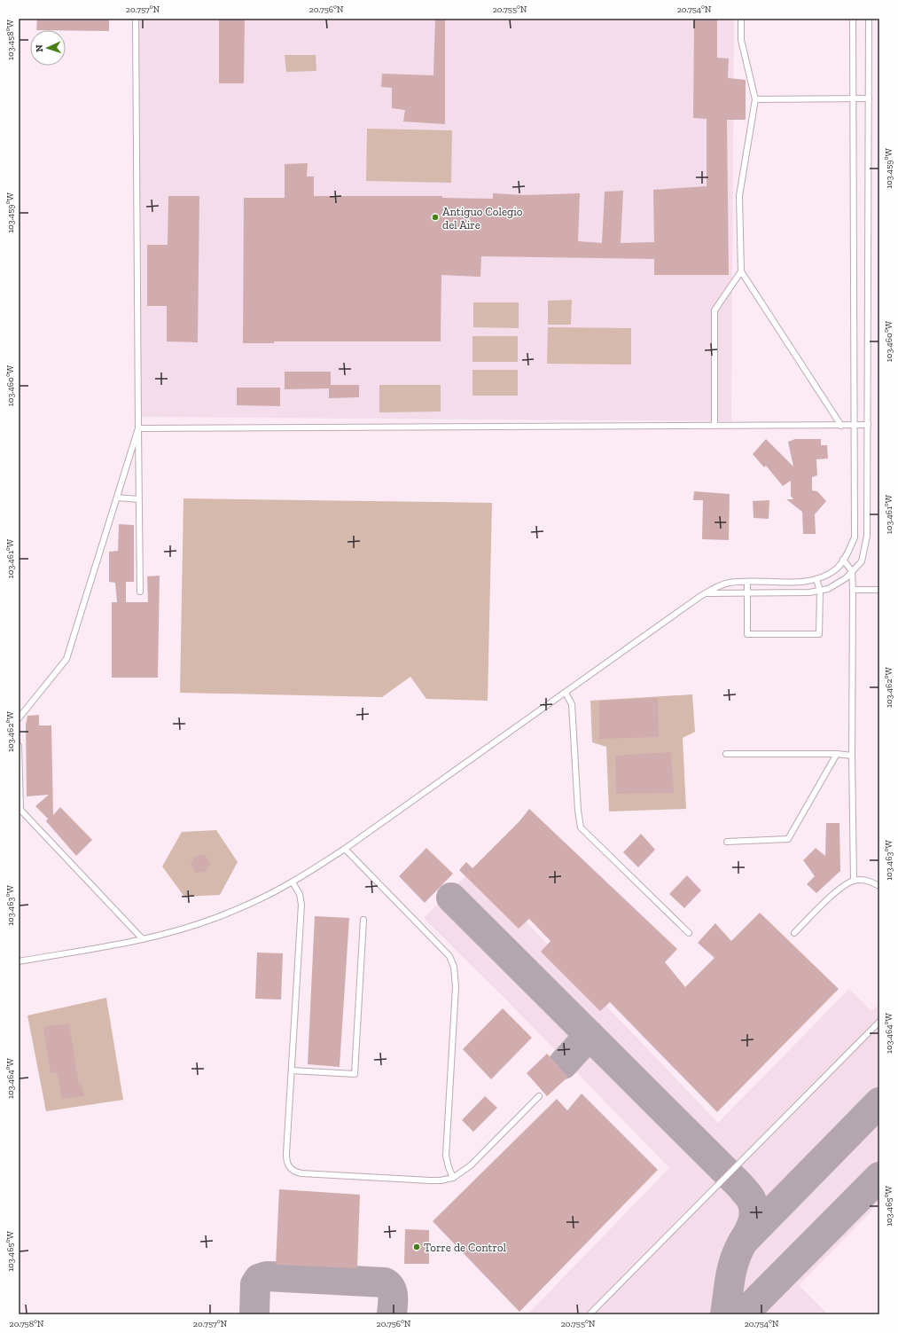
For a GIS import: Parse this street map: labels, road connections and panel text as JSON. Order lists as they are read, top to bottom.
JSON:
{
  "places": ["Antiguo Colegio del Aire", "Torre de Control"],
  "north": "left",
  "coordinates": [
    "20.757°N",
    "20.756°N",
    "20.755°N",
    "20.754°N",
    "103.458°W",
    "103.459°W",
    "103.460°W",
    "103.461°W",
    "103.462°W",
    "103.463°W",
    "103.464°W",
    "103.465°W",
    "20.758°N"
  ]
}
